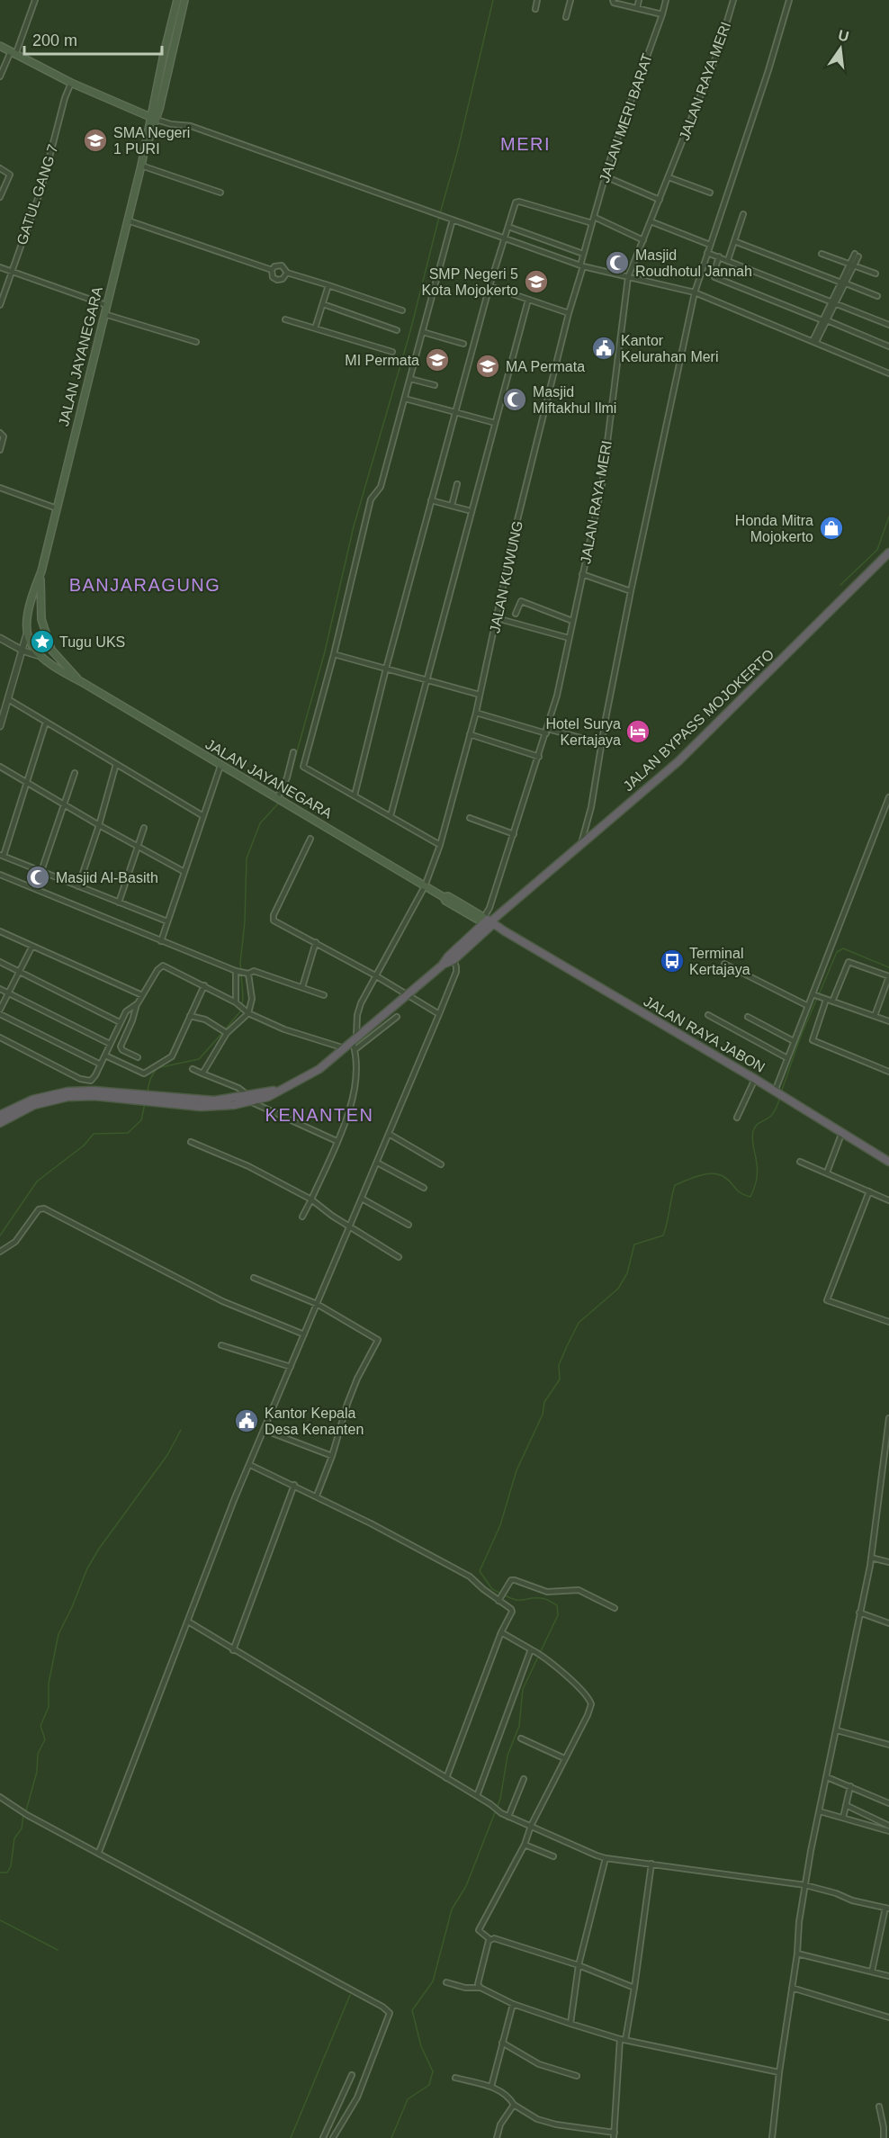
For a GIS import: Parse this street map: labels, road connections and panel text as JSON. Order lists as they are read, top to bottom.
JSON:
{
  "streets": {
    "highway": ["JALAN BYPASS MOJOKERTO", "JALAN RAYA JABON"],
    "main road": ["JALAN JAYANEGARA"],
    "street": [
      "JALAN RAYA MERI",
      "JALAN MERI BARAT",
      "GATUL GANG 7",
      "JALAN KUWUNG"
    ]
  },
  "crossings": [
    ["JALAN RAYA MERI", "JALAN JAYANEGARA"],
    ["JALAN RAYA MERI", "JALAN BYPASS MOJOKERTO"],
    ["JALAN RAYA MERI", "JALAN RAYA JABON"],
    ["JALAN MERI BARAT", "JALAN KUWUNG"],
    ["JALAN JAYANEGARA", "JALAN KUWUNG"],
    ["JALAN JAYANEGARA", "JALAN BYPASS MOJOKERTO"],
    ["JALAN JAYANEGARA", "JALAN RAYA JABON"],
    ["JALAN KUWUNG", "JALAN BYPASS MOJOKERTO"],
    ["JALAN BYPASS MOJOKERTO", "JALAN RAYA JABON"]
  ],
  "districts": ["MERI", "BANJARAGUNG", "KENANTEN"],
  "places": {
    "school or university": [
      "SMA Negeri 1 PURI",
      "SMP Negeri 5 Kota Mojokerto",
      "MI Permata",
      "MA Permata"
    ],
    "mosque": ["Masjid Roudhotul Jannah", "Masjid Miftakhul Ilmi", "Masjid Al-Basith"],
    "public building": ["Kantor Kelurahan Meri", "Kantor Kepala Desa Kenanten"],
    "shop": ["Honda Mitra Mojokerto"],
    "place": ["Tugu UKS"],
    "hotel": ["Hotel Surya Kertajaya"],
    "bus stop": ["Terminal Kertajaya"]
  },
  "scale_bar": "200 m",
  "north": "top"
}
